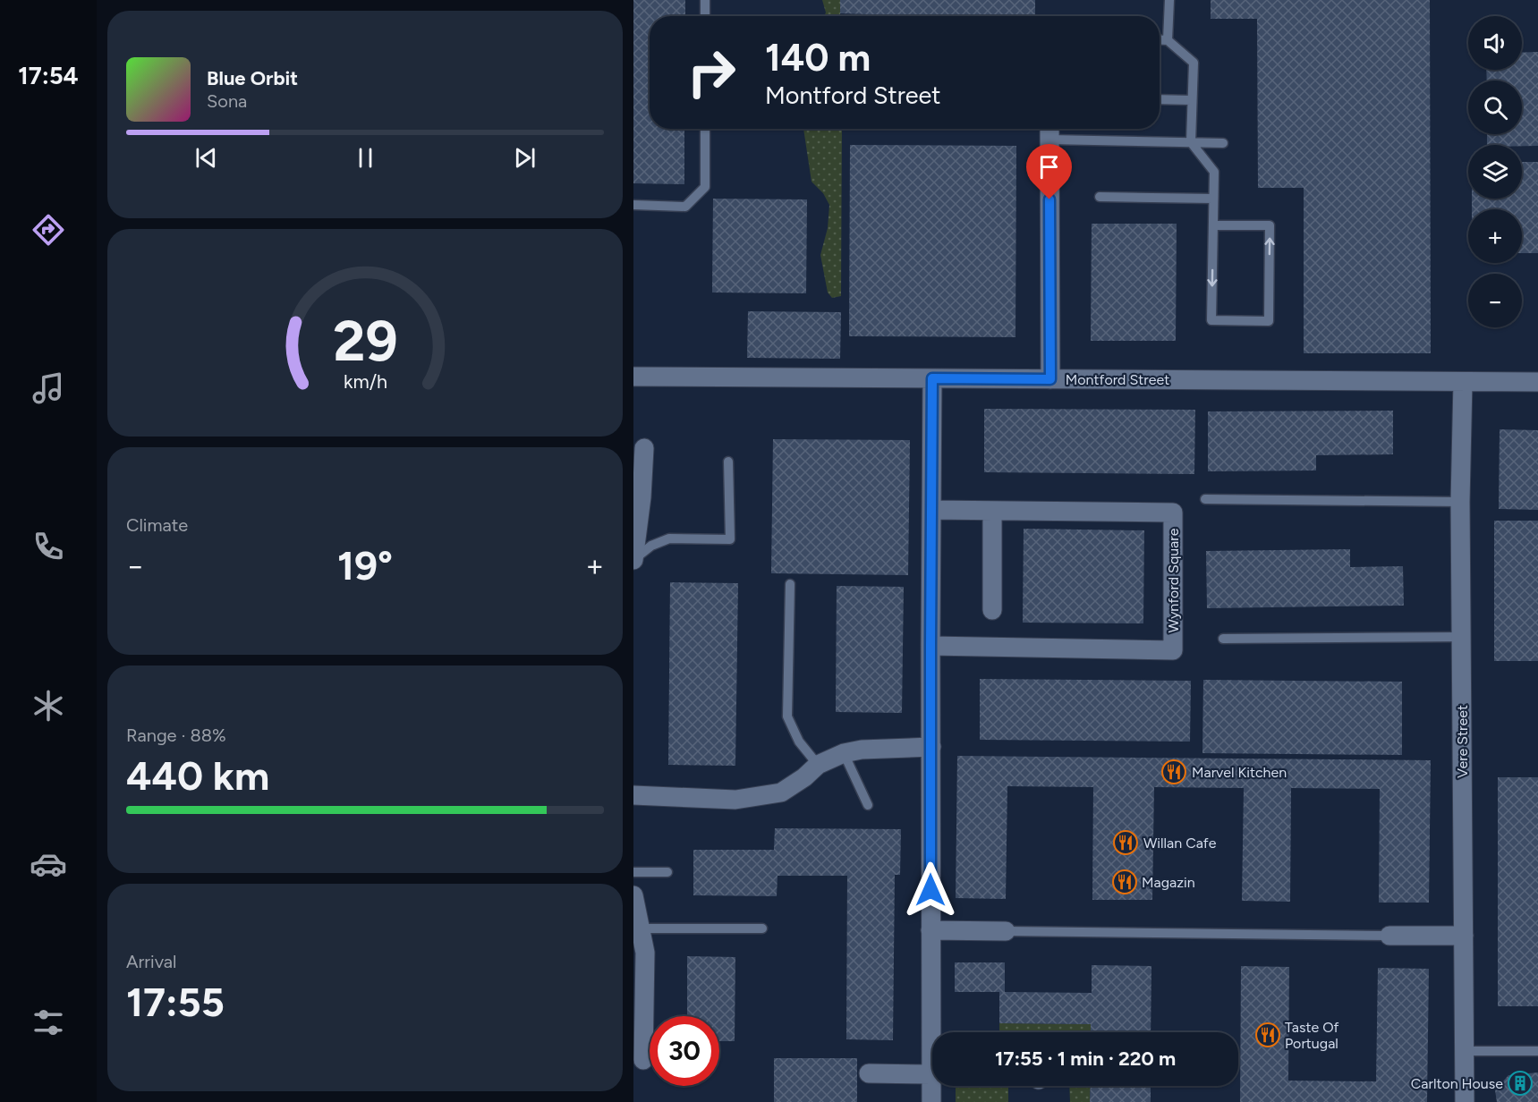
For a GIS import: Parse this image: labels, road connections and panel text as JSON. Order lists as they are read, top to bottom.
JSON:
{
  "streets": {
    "street": ["Montford Street", "Wynford Square", "Vere Street"]
  },
  "crossings": [
    ["Montford Street", "Vere Street"]
  ],
  "places": {
    "restaurant": [
      "Marvel Kitchen",
      "Willan Cafe",
      "Magazin",
      "Taste Of Portugal"
    ],
    "building": ["Carlton House"]
  },
  "page": {
    "tabs": "17:54",
    "map_buttons": ["+", "−"],
    "turn": ["140 m", "Montford Street"],
    "song": ["Blue Orbit", "Sona"],
    "tile": [
      "Climate",
      ["Range · 88%", "440 km"],
      ["Arrival", "17:55"]
    ],
    "heat": ["−", "19°", "+"],
    "limit": "30",
    "trip": "17:55 · 1 min · 220 m",
    "gauge": ["29", "km/h"]
  }
}
